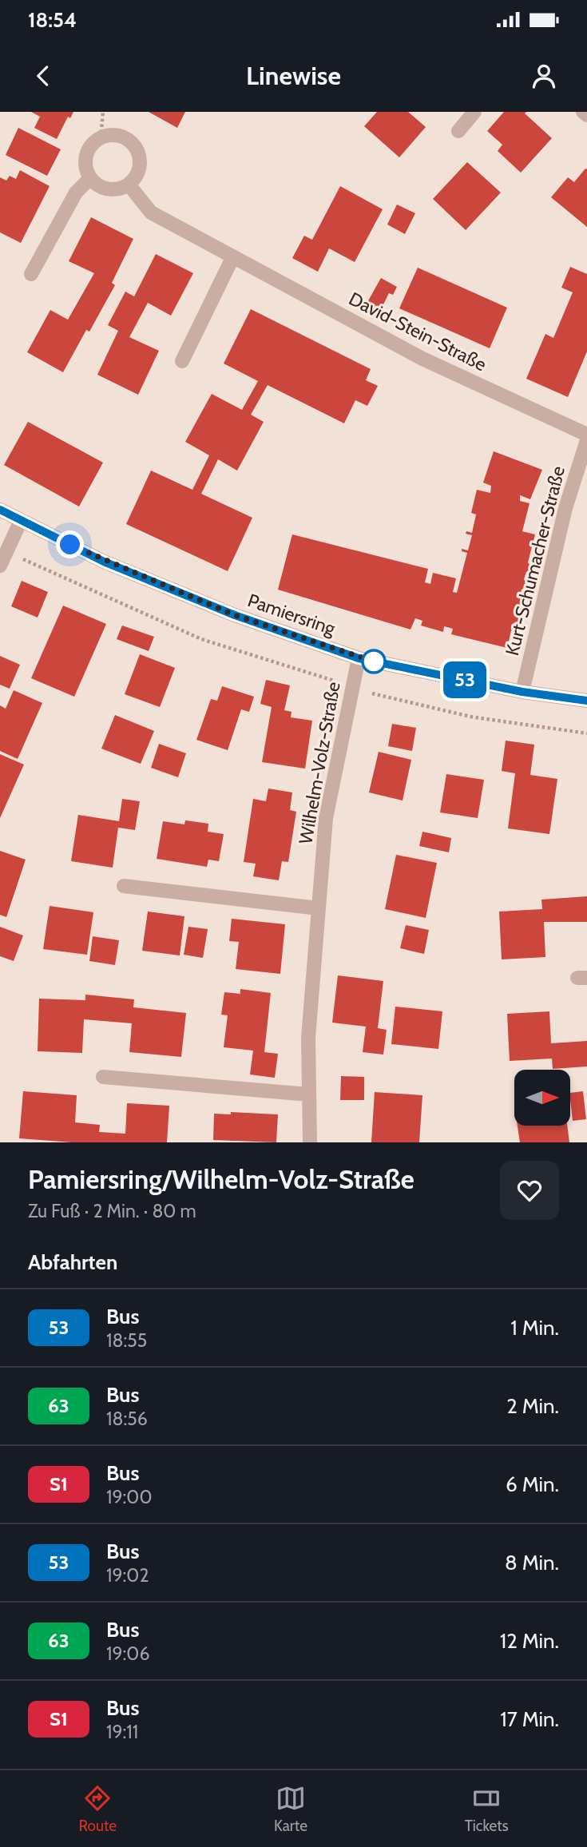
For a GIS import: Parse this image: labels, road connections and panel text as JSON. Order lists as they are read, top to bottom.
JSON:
{
  "streets": {
    "street": [
      "David-Stein-Straße",
      "Kurt-Schumacher-Straße",
      "Pamiersring",
      "Wilhelm-Volz-Straße"
    ]
  },
  "crossings": [
    ["Kurt-Schumacher-Straße", "Pamiersring"],
    ["Pamiersring", "Wilhelm-Volz-Straße"]
  ],
  "lines": ["bus line 53"],
  "north": "right",
  "page": {
    "status": "18:54",
    "header": "Linewise",
    "on_map": "53",
    "heading": [
      ["Pamiersring/Wilhelm-Volz-Straße", "Zu Fuß · 2 Min. · 80 m"],
      "Abfahrten"
    ],
    "list": [
      {
        "mark": "53",
        "name": "Bus",
        "note": "18:55",
        "value": "1 Min."
      },
      {
        "mark": "63",
        "name": "Bus",
        "note": "18:56",
        "value": "2 Min."
      },
      {
        "mark": "S1",
        "name": "Bus",
        "note": "19:00",
        "value": "6 Min."
      },
      {
        "mark": "53",
        "name": "Bus",
        "note": "19:02",
        "value": "8 Min."
      },
      {
        "mark": "63",
        "name": "Bus",
        "note": "19:06",
        "value": "12 Min."
      },
      {
        "mark": "S1",
        "name": "Bus",
        "note": "19:11",
        "value": "17 Min."
      }
    ],
    "tabs": ["Route", "Karte", "Tickets"]
  }
}
